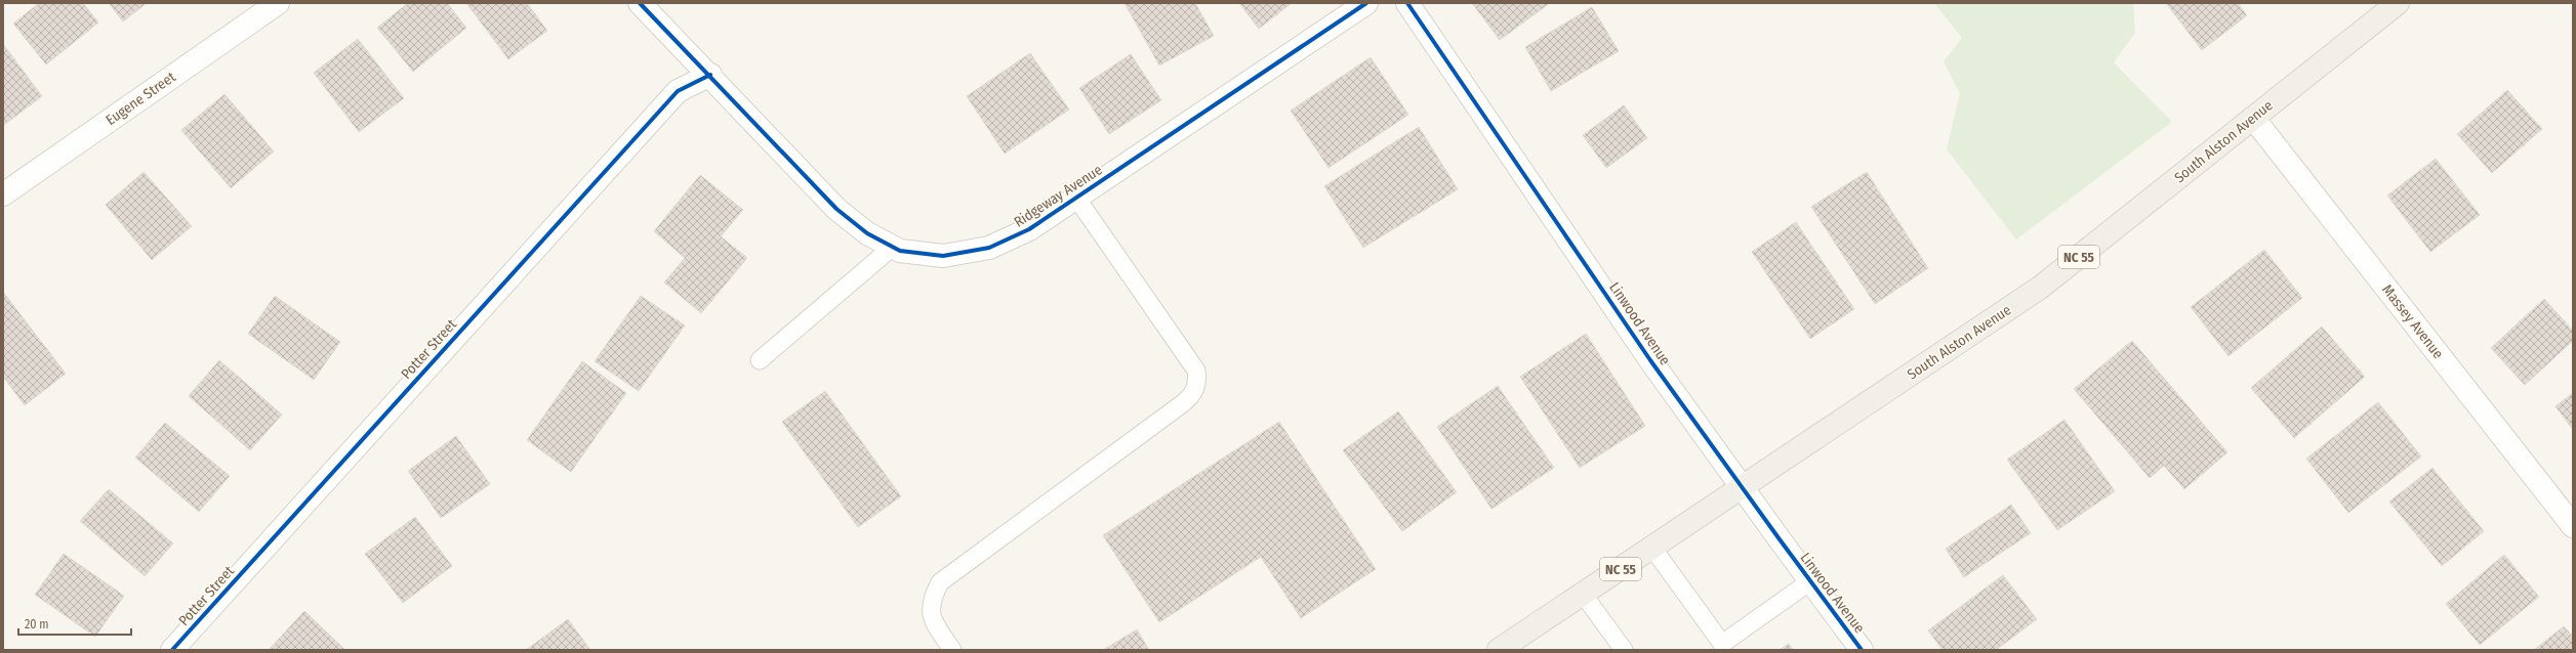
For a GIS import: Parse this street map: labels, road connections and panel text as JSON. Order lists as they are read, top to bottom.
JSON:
{
  "streets": {
    "main road": ["South Alston Avenue", "NC 55"],
    "street": [
      "Eugene Street",
      "Ridgeway Avenue",
      "Massey Avenue",
      "Linwood Avenue",
      "Potter Street"
    ]
  },
  "crossings": [
    ["South Alston Avenue", "Massey Avenue"],
    ["South Alston Avenue", "Linwood Avenue"],
    ["Ridgeway Avenue", "Potter Street"]
  ],
  "scale_bar": "20 m"
}
